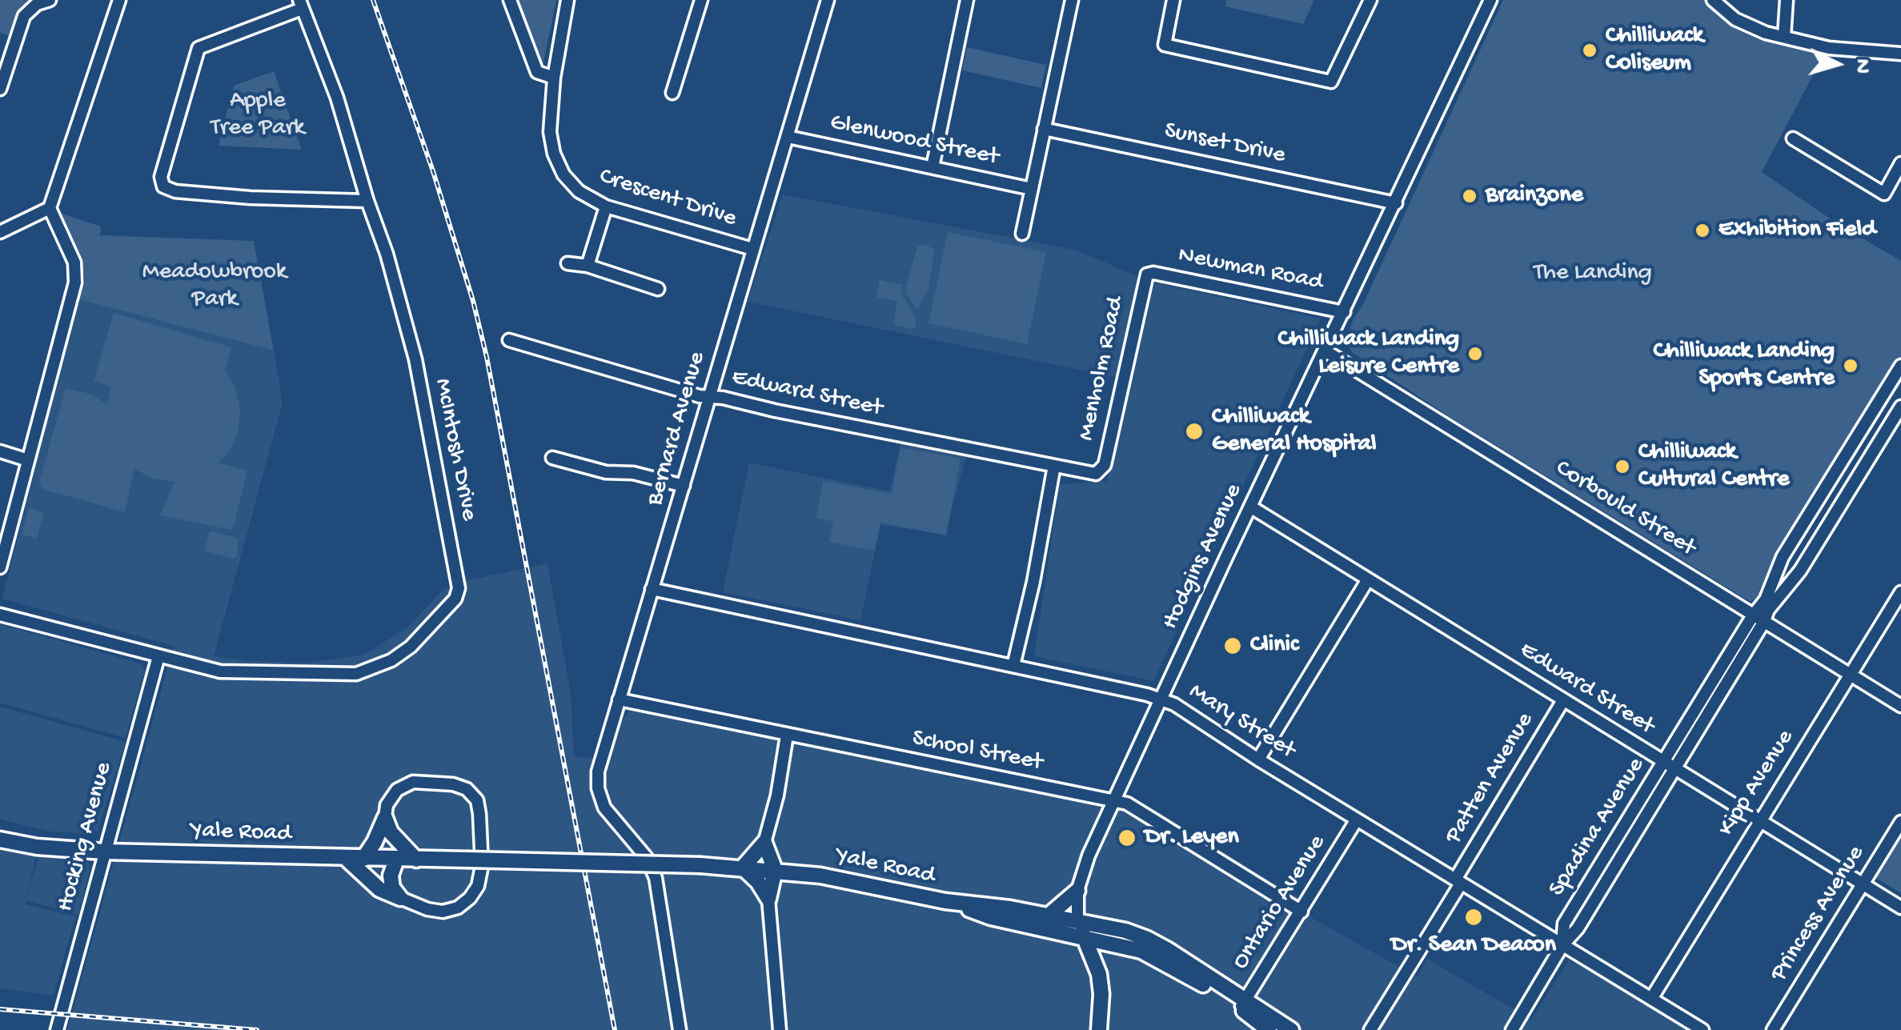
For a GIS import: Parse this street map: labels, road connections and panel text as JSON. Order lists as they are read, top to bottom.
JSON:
{
  "streets": {
    "main road": ["Yale Road"],
    "street": [
      "Glenwood Street",
      "Sunset Drive",
      "Crescent Drive",
      "Newman Road",
      "Menholm Road",
      "Edward Street",
      "Bernard Avenue",
      "McIntosh Drive",
      "Corbould Street",
      "Hodgins Avenue",
      "Mary Street",
      "School Street",
      "Patten Avenue",
      "Kipp Avenue",
      "Spadina Avenue",
      "Hocking Avenue",
      "Ontario Avenue",
      "Princess Avenue"
    ]
  },
  "crossings": [
    ["Glenwood Street", "Bernard Avenue"],
    ["Sunset Drive", "Hodgins Avenue"],
    ["Crescent Drive", "Bernard Avenue"],
    ["Newman Road", "Menholm Road"],
    ["Newman Road", "Hodgins Avenue"],
    ["Menholm Road", "Edward Street"],
    ["Menholm Road", "Mary Street"],
    ["Edward Street", "Bernard Avenue"],
    ["Edward Street", "Hodgins Avenue"],
    ["Edward Street", "Patten Avenue"],
    ["Edward Street", "Kipp Avenue"],
    ["Edward Street", "Spadina Avenue"],
    ["Edward Street", "Princess Avenue"],
    ["Bernard Avenue", "Mary Street"],
    ["Bernard Avenue", "School Street"],
    ["McIntosh Drive", "Hocking Avenue"],
    ["Corbould Street", "Hodgins Avenue"],
    ["Corbould Street", "Kipp Avenue"],
    ["Corbould Street", "Spadina Avenue"],
    ["Hodgins Avenue", "Mary Street"],
    ["Hodgins Avenue", "School Street"],
    ["Hodgins Avenue", "Yale Road"],
    ["Mary Street", "Patten Avenue"],
    ["Mary Street", "Kipp Avenue"],
    ["Mary Street", "Spadina Avenue"],
    ["Mary Street", "Ontario Avenue"],
    ["School Street", "Ontario Avenue"],
    ["Yale Road", "Hocking Avenue"],
    ["Yale Road", "Ontario Avenue"]
  ],
  "parks": ["Apple Tree Park", "Meadowbrook Park", "The Landing"],
  "places": [
    "Chilliwack Coliseum",
    "Brainzone",
    "Exhibition Field",
    "Chilliwack Landing Leisure Centre",
    "Chilliwack Landing Sports Centre",
    "Chilliwack General Hospital",
    "Chilliwack Cultural Centre",
    "Clinic",
    "Dr. Leyen",
    "Dr. Sean Deacon"
  ],
  "north": "right"
}
